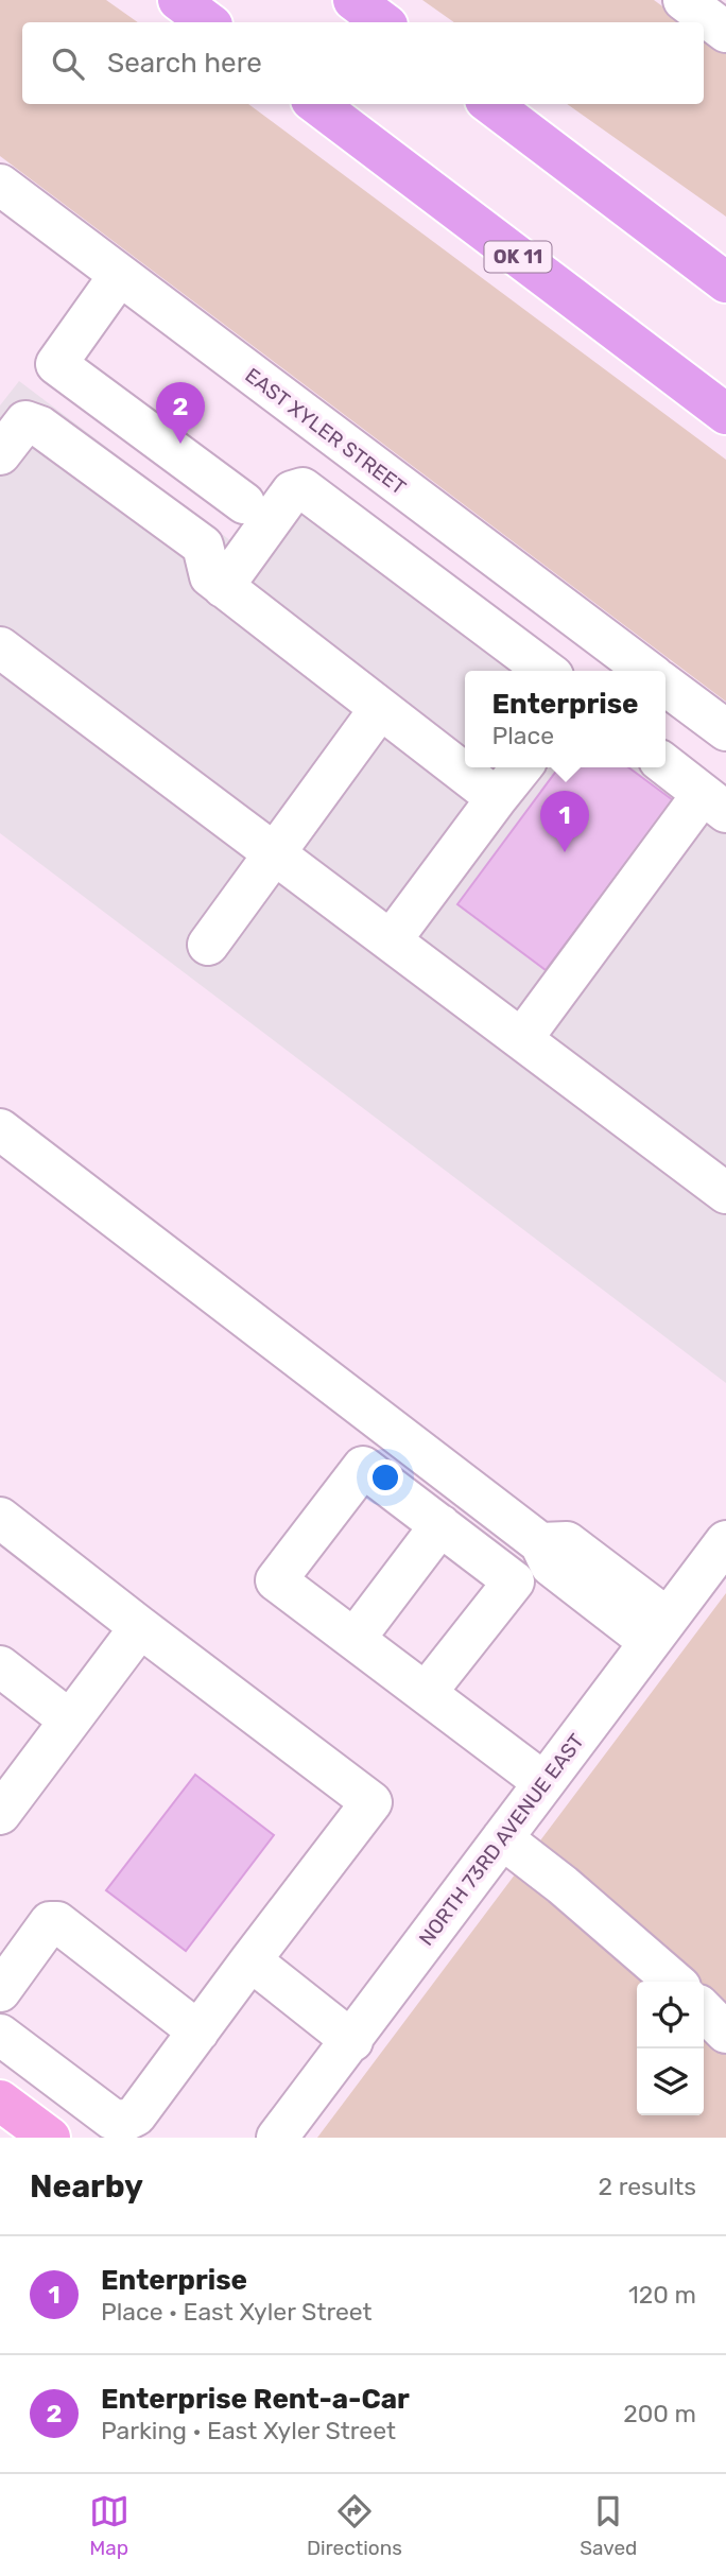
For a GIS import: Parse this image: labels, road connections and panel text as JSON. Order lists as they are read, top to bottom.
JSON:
{
  "streets": {
    "highway": ["OK 11"],
    "street": ["EAST XYLER STREET", "NORTH 73RD AVENUE EAST"]
  },
  "page": {
    "search": "Search here",
    "pins": ["2", "1"],
    "popup": ["Enterprise", "Place"],
    "heading": ["Nearby", "2 results"],
    "list": [
      {
        "mark": "1",
        "name": "Enterprise",
        "note": "Place · East Xyler Street",
        "value": "120 m"
      },
      {
        "mark": "2",
        "name": "Enterprise Rent-a-Car",
        "note": "Parking · East Xyler Street",
        "value": "200 m"
      }
    ],
    "nav": ["Map", "Directions", "Saved"]
  }
}
